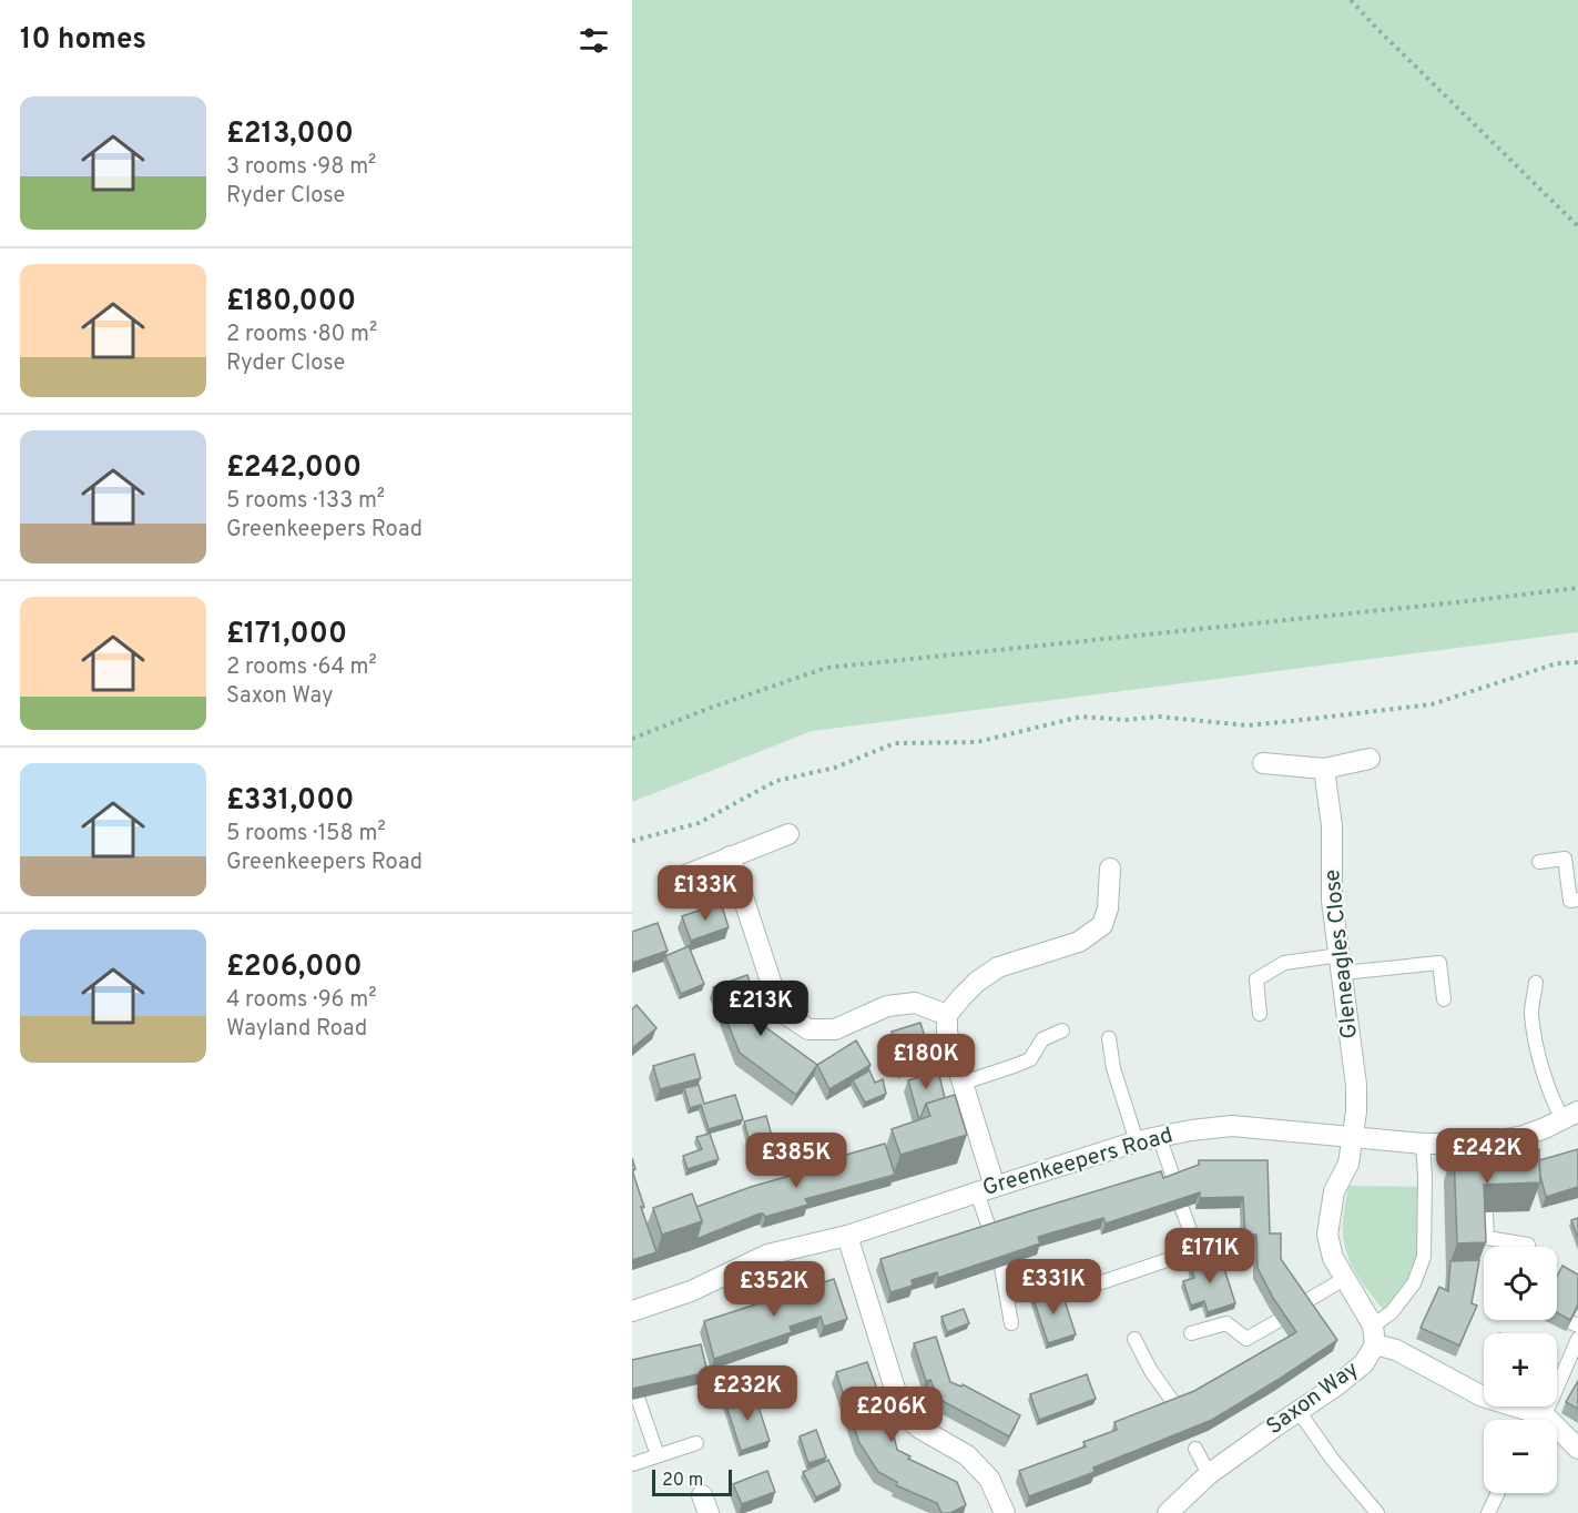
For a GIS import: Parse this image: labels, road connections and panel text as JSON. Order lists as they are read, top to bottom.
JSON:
{
  "streets": {
    "street": ["Gleneagles Close", "Greenkeepers Road", "Saxon Way"]
  },
  "crossings": [
    ["Gleneagles Close", "Greenkeepers Road"]
  ],
  "scale_bar": "20 m",
  "page": {
    "heading": "10 homes",
    "list": [
      {
        "name": "£213,000",
        "note": "3 rooms · 98 m² · Ryder Close"
      },
      {
        "name": "£180,000",
        "note": "2 rooms · 80 m² · Ryder Close"
      },
      {
        "name": "£242,000",
        "note": "5 rooms · 133 m² · Greenkeepers Road"
      },
      {
        "name": "£171,000",
        "note": "2 rooms · 64 m² · Saxon Way"
      },
      {
        "name": "£331,000",
        "note": "5 rooms · 158 m² · Greenkeepers Road"
      },
      {
        "name": "£206,000",
        "note": "4 rooms · 96 m² · Wayland Road"
      }
    ],
    "price": [
      "£133K",
      "£213K",
      "£180K",
      "£242K",
      "£385K",
      "£171K",
      "£331K",
      "£352K",
      "£232K",
      "£206K"
    ],
    "map_buttons": ["+", "−"],
    "scale": "20 m"
  }
}
